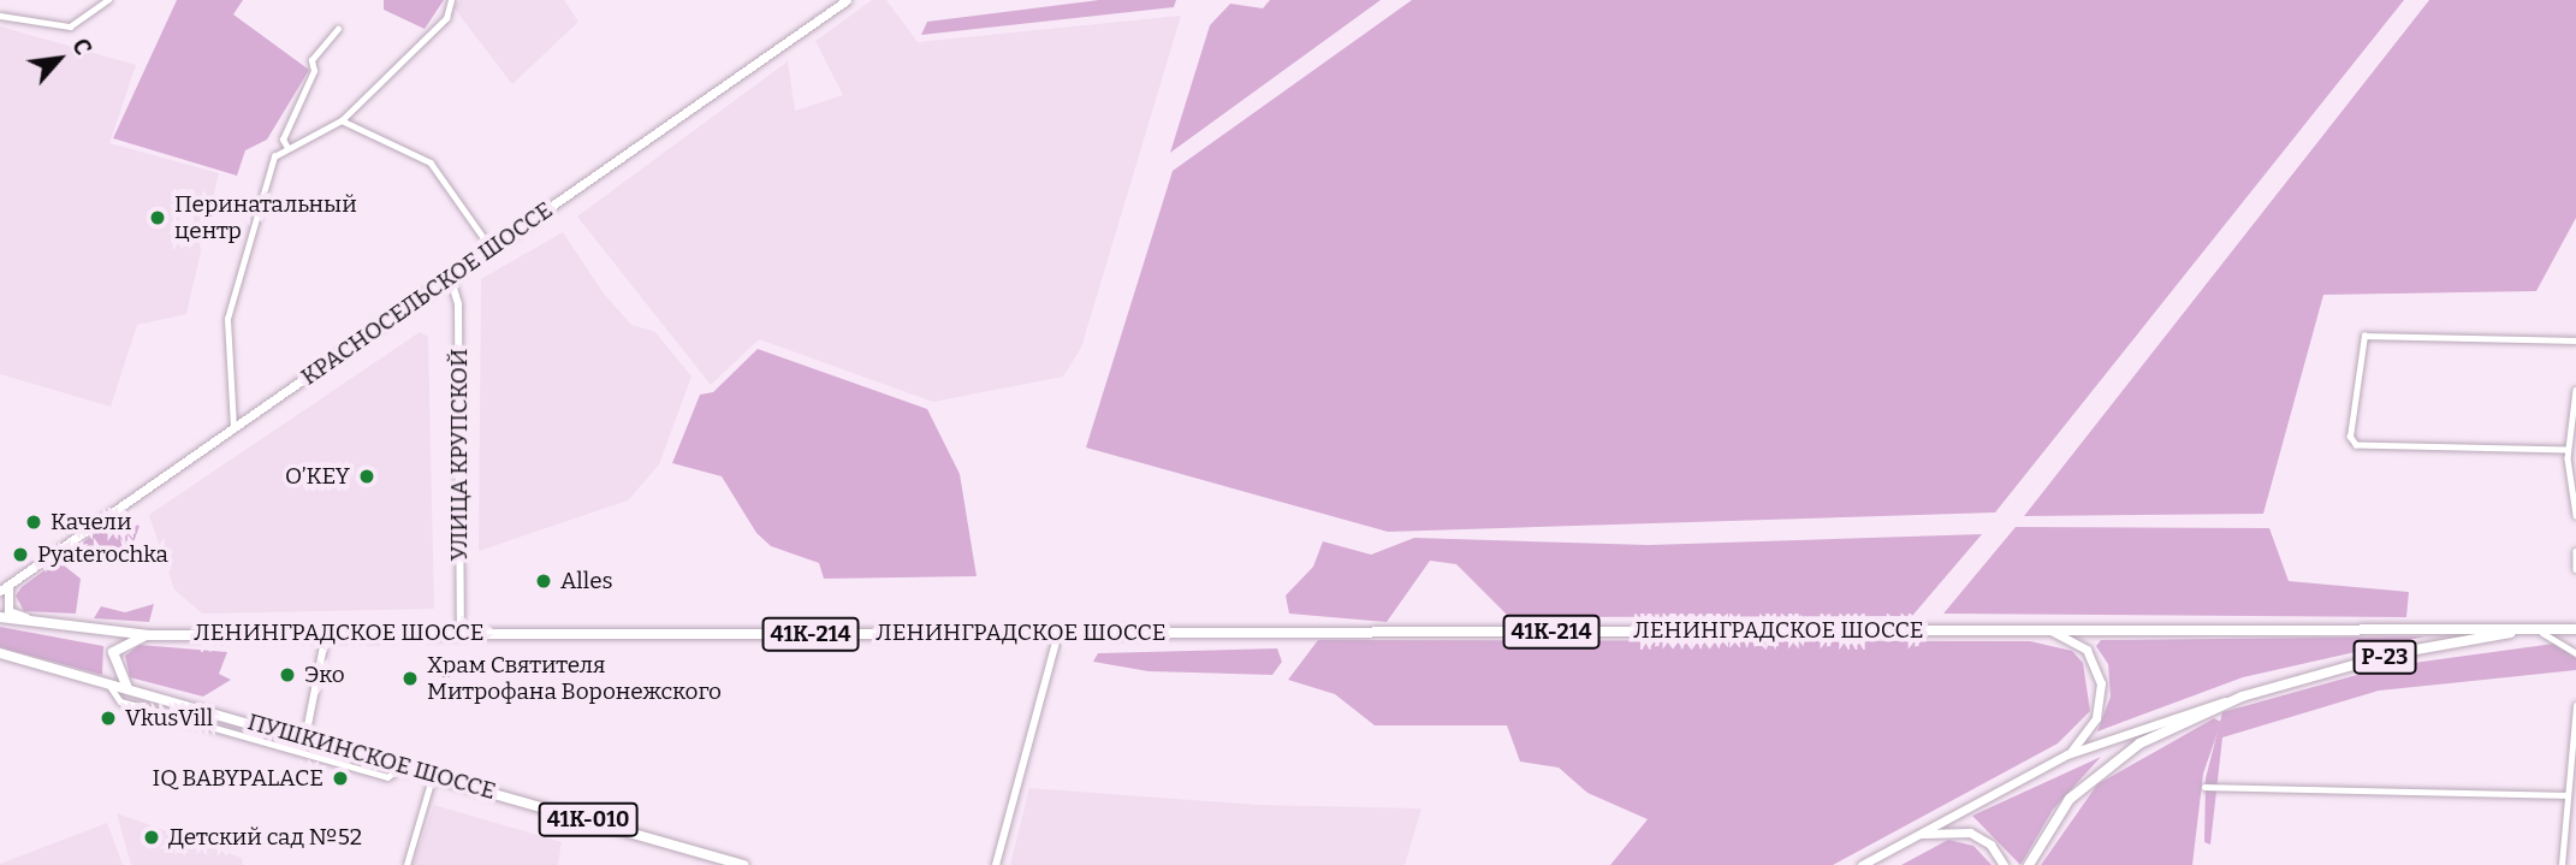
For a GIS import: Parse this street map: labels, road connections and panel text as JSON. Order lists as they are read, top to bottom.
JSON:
{
  "streets": {
    "main road": [
      "КРАСНОСЕЛЬСКОЕ ШОССЕ",
      "ЛЕНИНГРАДСКОЕ ШОССЕ",
      "41К-214",
      "Р-23",
      "ПУШКИНСКОЕ ШОССЕ",
      "41К-010"
    ],
    "street": ["УЛИЦА КРУПСКОЙ"]
  },
  "crossings": [
    ["КРАСНОСЕЛЬСКОЕ ШОССЕ", "УЛИЦА КРУПСКОЙ"],
    ["КРАСНОСЕЛЬСКОЕ ШОССЕ", "ЛЕНИНГРАДСКОЕ ШОССЕ"],
    ["УЛИЦА КРУПСКОЙ", "ЛЕНИНГРАДСКОЕ ШОССЕ"],
    ["ЛЕНИНГРАДСКОЕ ШОССЕ", "41К-214"],
    ["41К-214", "Р-23"]
  ],
  "places": [
    "Перинатальный центр",
    "O’KEY",
    "Качели",
    "Pyaterochka",
    "Alles",
    "Эко",
    "Храм Святителя Митрофана Воронежского",
    "VkusVill",
    "IQ BABYPALACE",
    "Детский сад №52"
  ],
  "north": "top right"
}
